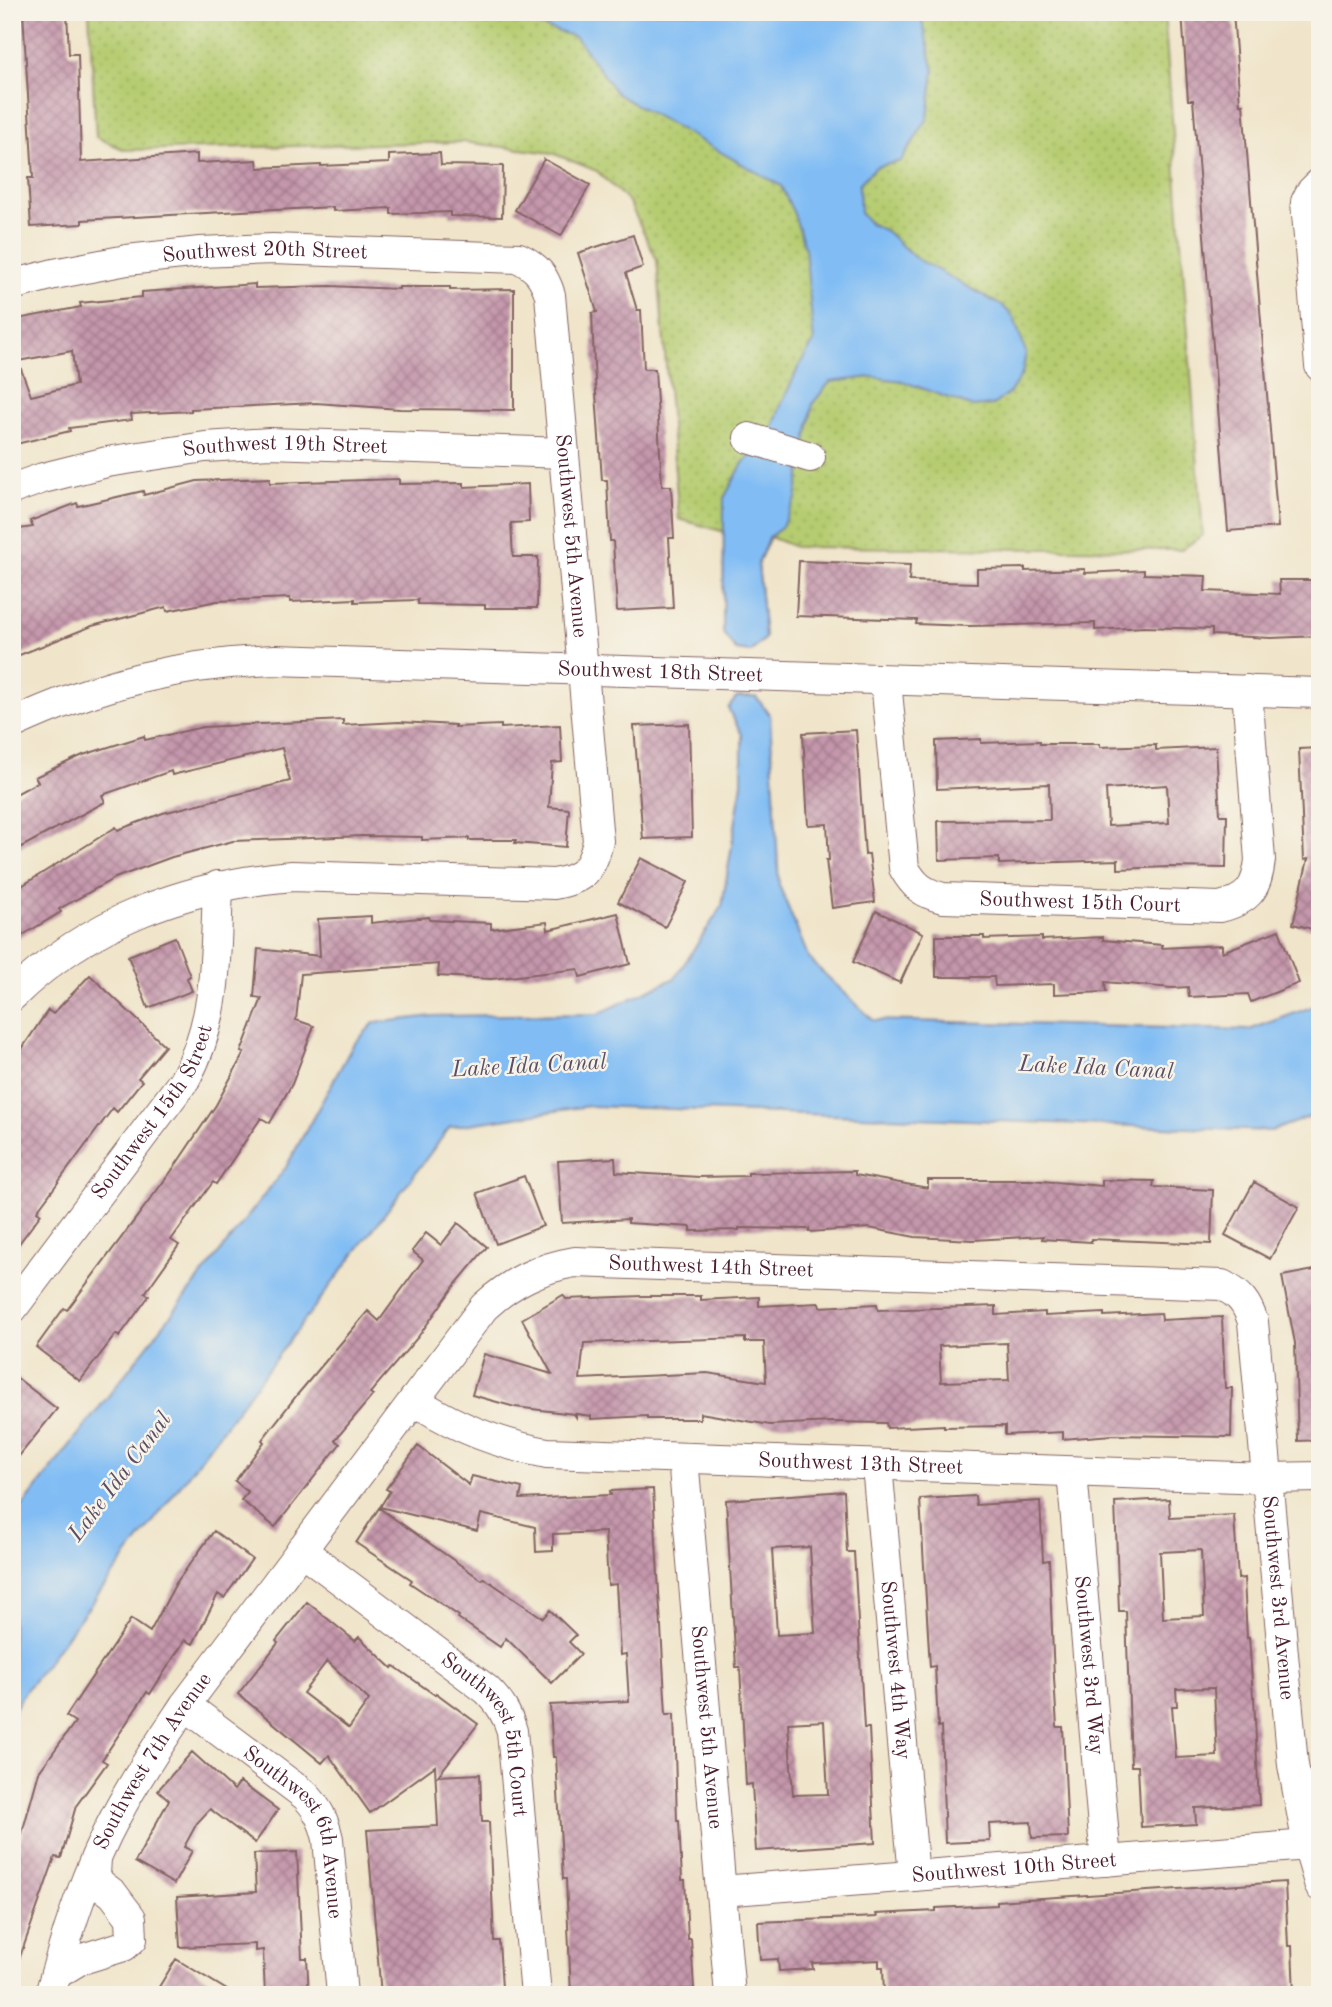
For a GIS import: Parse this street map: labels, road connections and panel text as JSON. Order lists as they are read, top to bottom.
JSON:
{
  "streets": {
    "street": [
      "Southwest 20th Street",
      "Southwest 19th Street",
      "Southwest 5th Avenue",
      "Southwest 18th Street",
      "Southwest 15th Court",
      "Southwest 15th Street",
      "Southwest 14th Street",
      "Southwest 13th Street",
      "Southwest 3rd Avenue",
      "Southwest 3rd Way",
      "Southwest 4th Way",
      "Southwest 5th Court",
      "Southwest 7th Avenue",
      "Southwest 6th Avenue",
      "Southwest 10th Street"
    ]
  },
  "crossings": [
    ["Southwest 20th Street", "Southwest 5th Avenue"],
    ["Southwest 19th Street", "Southwest 5th Avenue"],
    ["Southwest 5th Avenue", "Southwest 18th Street"],
    ["Southwest 5th Avenue", "Southwest 15th Street"],
    ["Southwest 5th Avenue", "Southwest 13th Street"],
    ["Southwest 5th Avenue", "Southwest 10th Street"],
    ["Southwest 18th Street", "Southwest 15th Court"],
    ["Southwest 14th Street", "Southwest 13th Street"],
    ["Southwest 14th Street", "Southwest 3rd Avenue"],
    ["Southwest 14th Street", "Southwest 5th Court"],
    ["Southwest 14th Street", "Southwest 7th Avenue"],
    ["Southwest 13th Street", "Southwest 3rd Avenue"],
    ["Southwest 13th Street", "Southwest 3rd Way"],
    ["Southwest 13th Street", "Southwest 4th Way"],
    ["Southwest 3rd Avenue", "Southwest 10th Street"],
    ["Southwest 3rd Way", "Southwest 10th Street"],
    ["Southwest 4th Way", "Southwest 10th Street"],
    ["Southwest 5th Court", "Southwest 7th Avenue"],
    ["Southwest 7th Avenue", "Southwest 6th Avenue"]
  ],
  "water": ["Lake Ida Canal"]
}
